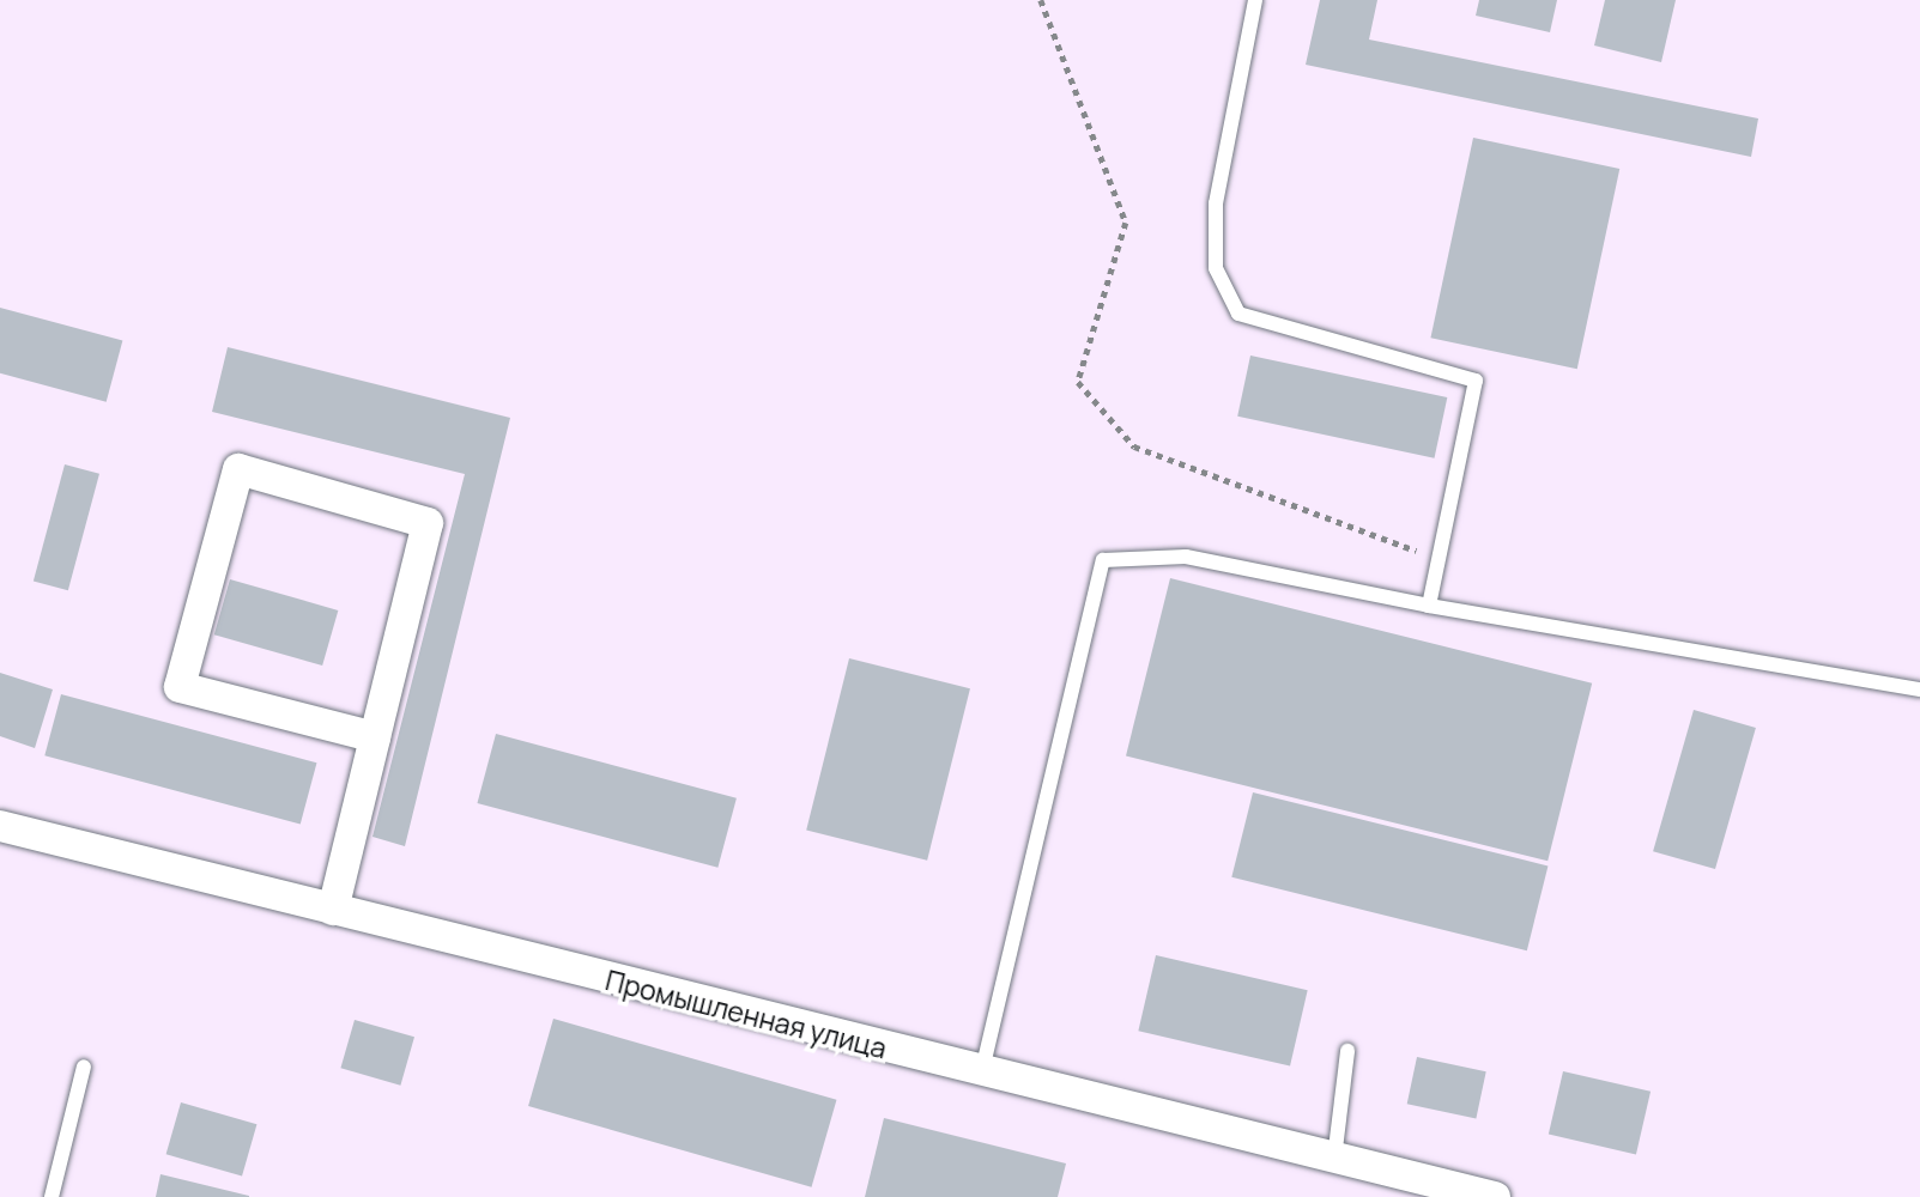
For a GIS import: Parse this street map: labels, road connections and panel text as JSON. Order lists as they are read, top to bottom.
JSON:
{
  "streets": {
    "street": ["Промышленная улица"]
  }
}
